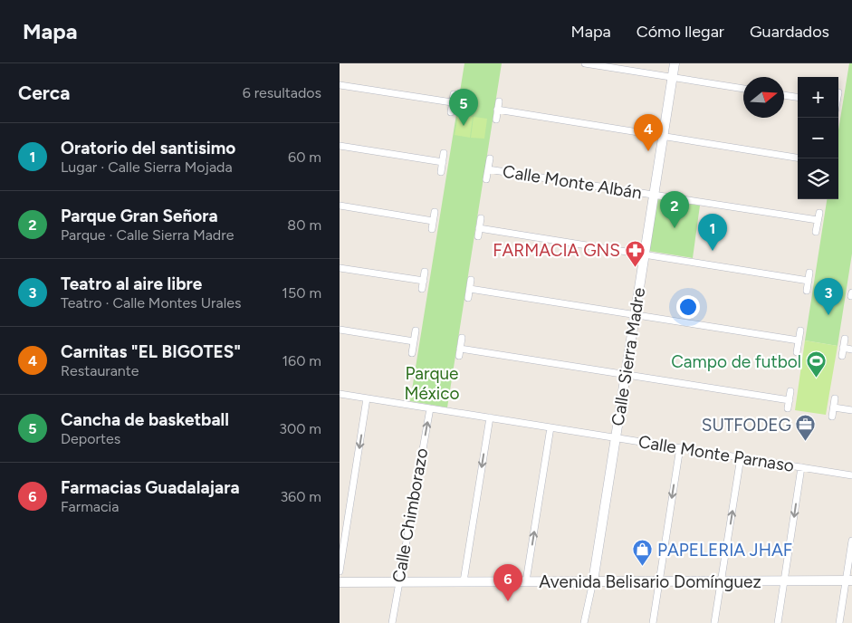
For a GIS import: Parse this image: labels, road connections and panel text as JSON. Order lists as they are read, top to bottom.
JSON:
{
  "streets": {
    "street": [
      "Calle Monte Albán",
      "Calle Sierra Madre",
      "Calle Monte Parnaso",
      "Calle Chimborazo",
      "Avenida Belisario Domínguez"
    ]
  },
  "crossings": [
    ["Calle Monte Albán", "Calle Sierra Madre"],
    ["Calle Sierra Madre", "Calle Monte Parnaso"],
    ["Calle Sierra Madre", "Avenida Belisario Domínguez"],
    ["Calle Monte Parnaso", "Calle Chimborazo"],
    ["Calle Chimborazo", "Avenida Belisario Domínguez"]
  ],
  "one_way": ["Calle Chimborazo"],
  "parks": ["Parque México"],
  "places": {
    "pharmacy": ["FARMACIA GNS"],
    "sports": ["Campo de futbol"],
    "office": ["SUTFODEG"],
    "shop": ["PAPELERIA JHAF"]
  },
  "north": "right",
  "page": {
    "header": "Mapa",
    "nav": ["Mapa", "Cómo llegar", "Guardados"],
    "heading": ["Cerca", "6 resultados"],
    "map_buttons": ["+", "−"],
    "pins": [
      "5",
      "4",
      "2",
      "1",
      "3",
      "6"
    ],
    "list": [
      {
        "mark": "1",
        "name": "Oratorio del santisimo",
        "note": "Lugar · Calle Sierra Mojada",
        "value": "60 m"
      },
      {
        "mark": "2",
        "name": "Parque Gran Señora",
        "note": "Parque · Calle Sierra Madre",
        "value": "80 m"
      },
      {
        "mark": "3",
        "name": "Teatro al aire libre",
        "note": "Teatro · Calle Montes Urales",
        "value": "150 m"
      },
      {
        "mark": "4",
        "name": "Carnitas \"EL BIGOTES\"",
        "note": "Restaurante",
        "value": "160 m"
      },
      {
        "mark": "5",
        "name": "Cancha de basketball",
        "note": "Deportes",
        "value": "300 m"
      },
      {
        "mark": "6",
        "name": "Farmacias Guadalajara",
        "note": "Farmacia",
        "value": "360 m"
      }
    ]
  }
}
